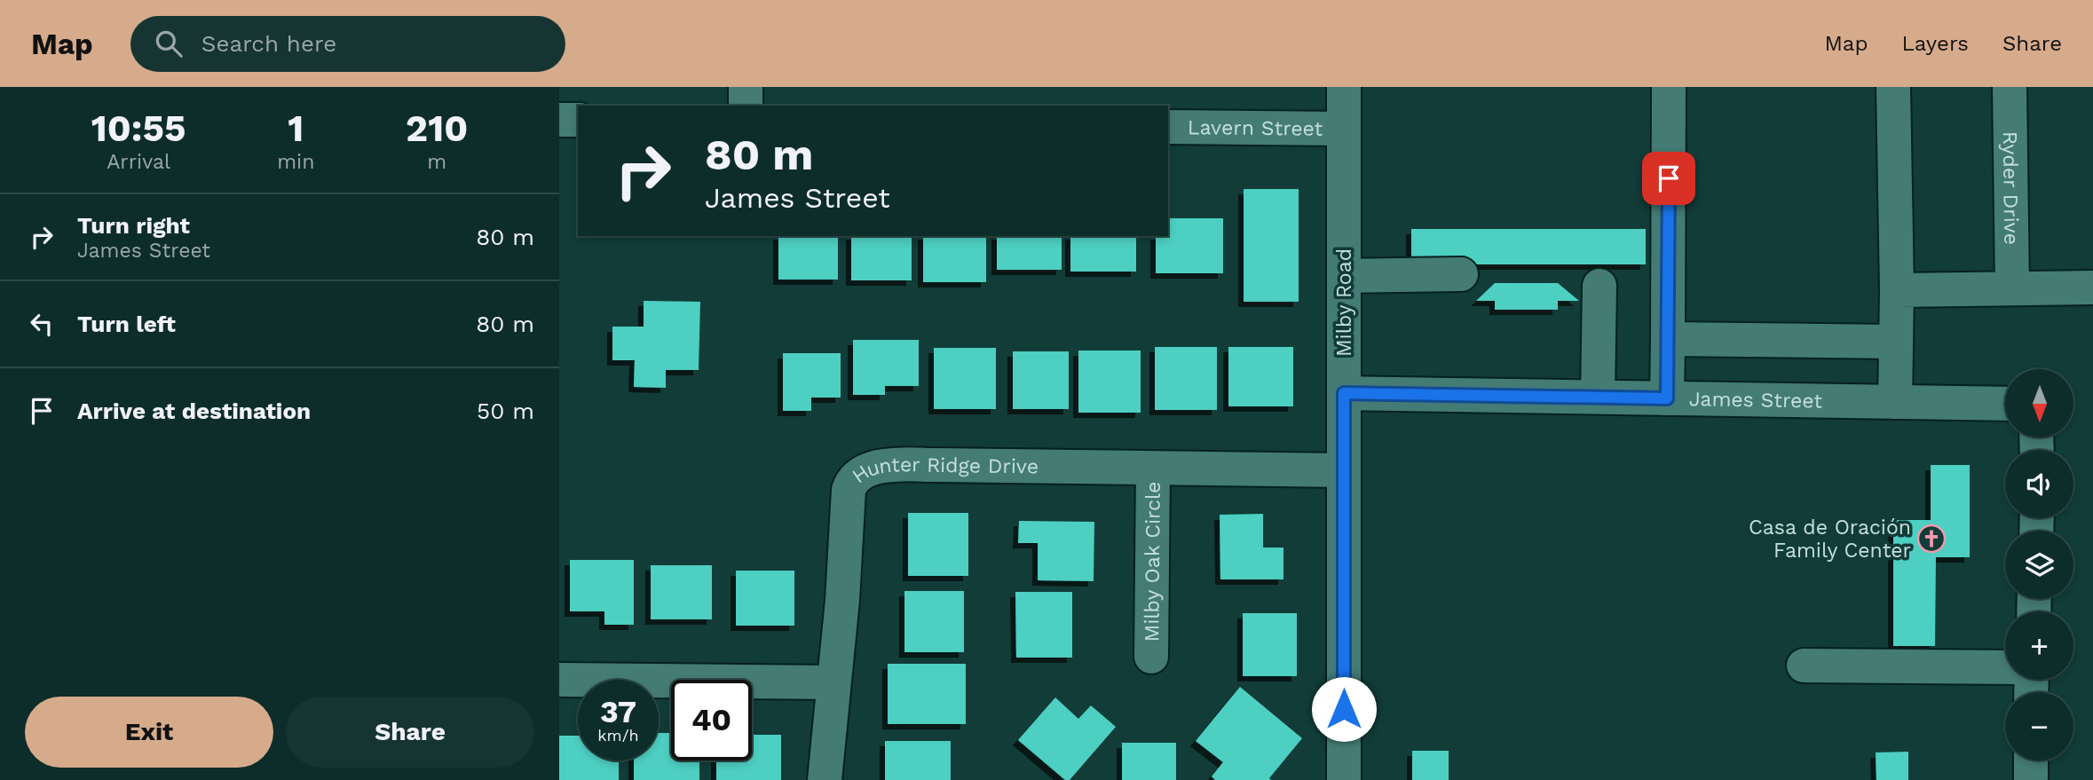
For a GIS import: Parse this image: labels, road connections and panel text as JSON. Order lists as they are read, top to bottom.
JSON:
{
  "streets": {
    "street": [
      "Lavern Street",
      "Ryder Drive",
      "Milby Road",
      "James Street",
      "Hunter Ridge Drive",
      "Milby Oak Circle"
    ]
  },
  "crossings": [
    ["Lavern Street", "Milby Road"],
    ["Milby Road", "James Street"],
    ["Milby Road", "Hunter Ridge Drive"],
    ["Hunter Ridge Drive", "Milby Oak Circle"]
  ],
  "places": {
    "church": ["Casa de Oración Family Center"]
  },
  "north": "bottom",
  "page": {
    "header": "Map",
    "search": "Search here",
    "nav": ["Map", "Layers", "Share"],
    "eta": [
      "10:55",
      "Arrival",
      "1",
      "min",
      "210",
      "m"
    ],
    "turn": ["80 m", "James Street"],
    "list": [
      {
        "name": "Turn right",
        "note": "James Street",
        "value": "80 m"
      },
      {
        "name": "Turn left",
        "value": "80 m"
      },
      {
        "name": "Arrive at destination",
        "value": "50 m"
      }
    ],
    "map_buttons": ["+", "−"],
    "speed": "37 km/h",
    "limit": "40",
    "buttons": ["Exit", "Share"]
  }
}
